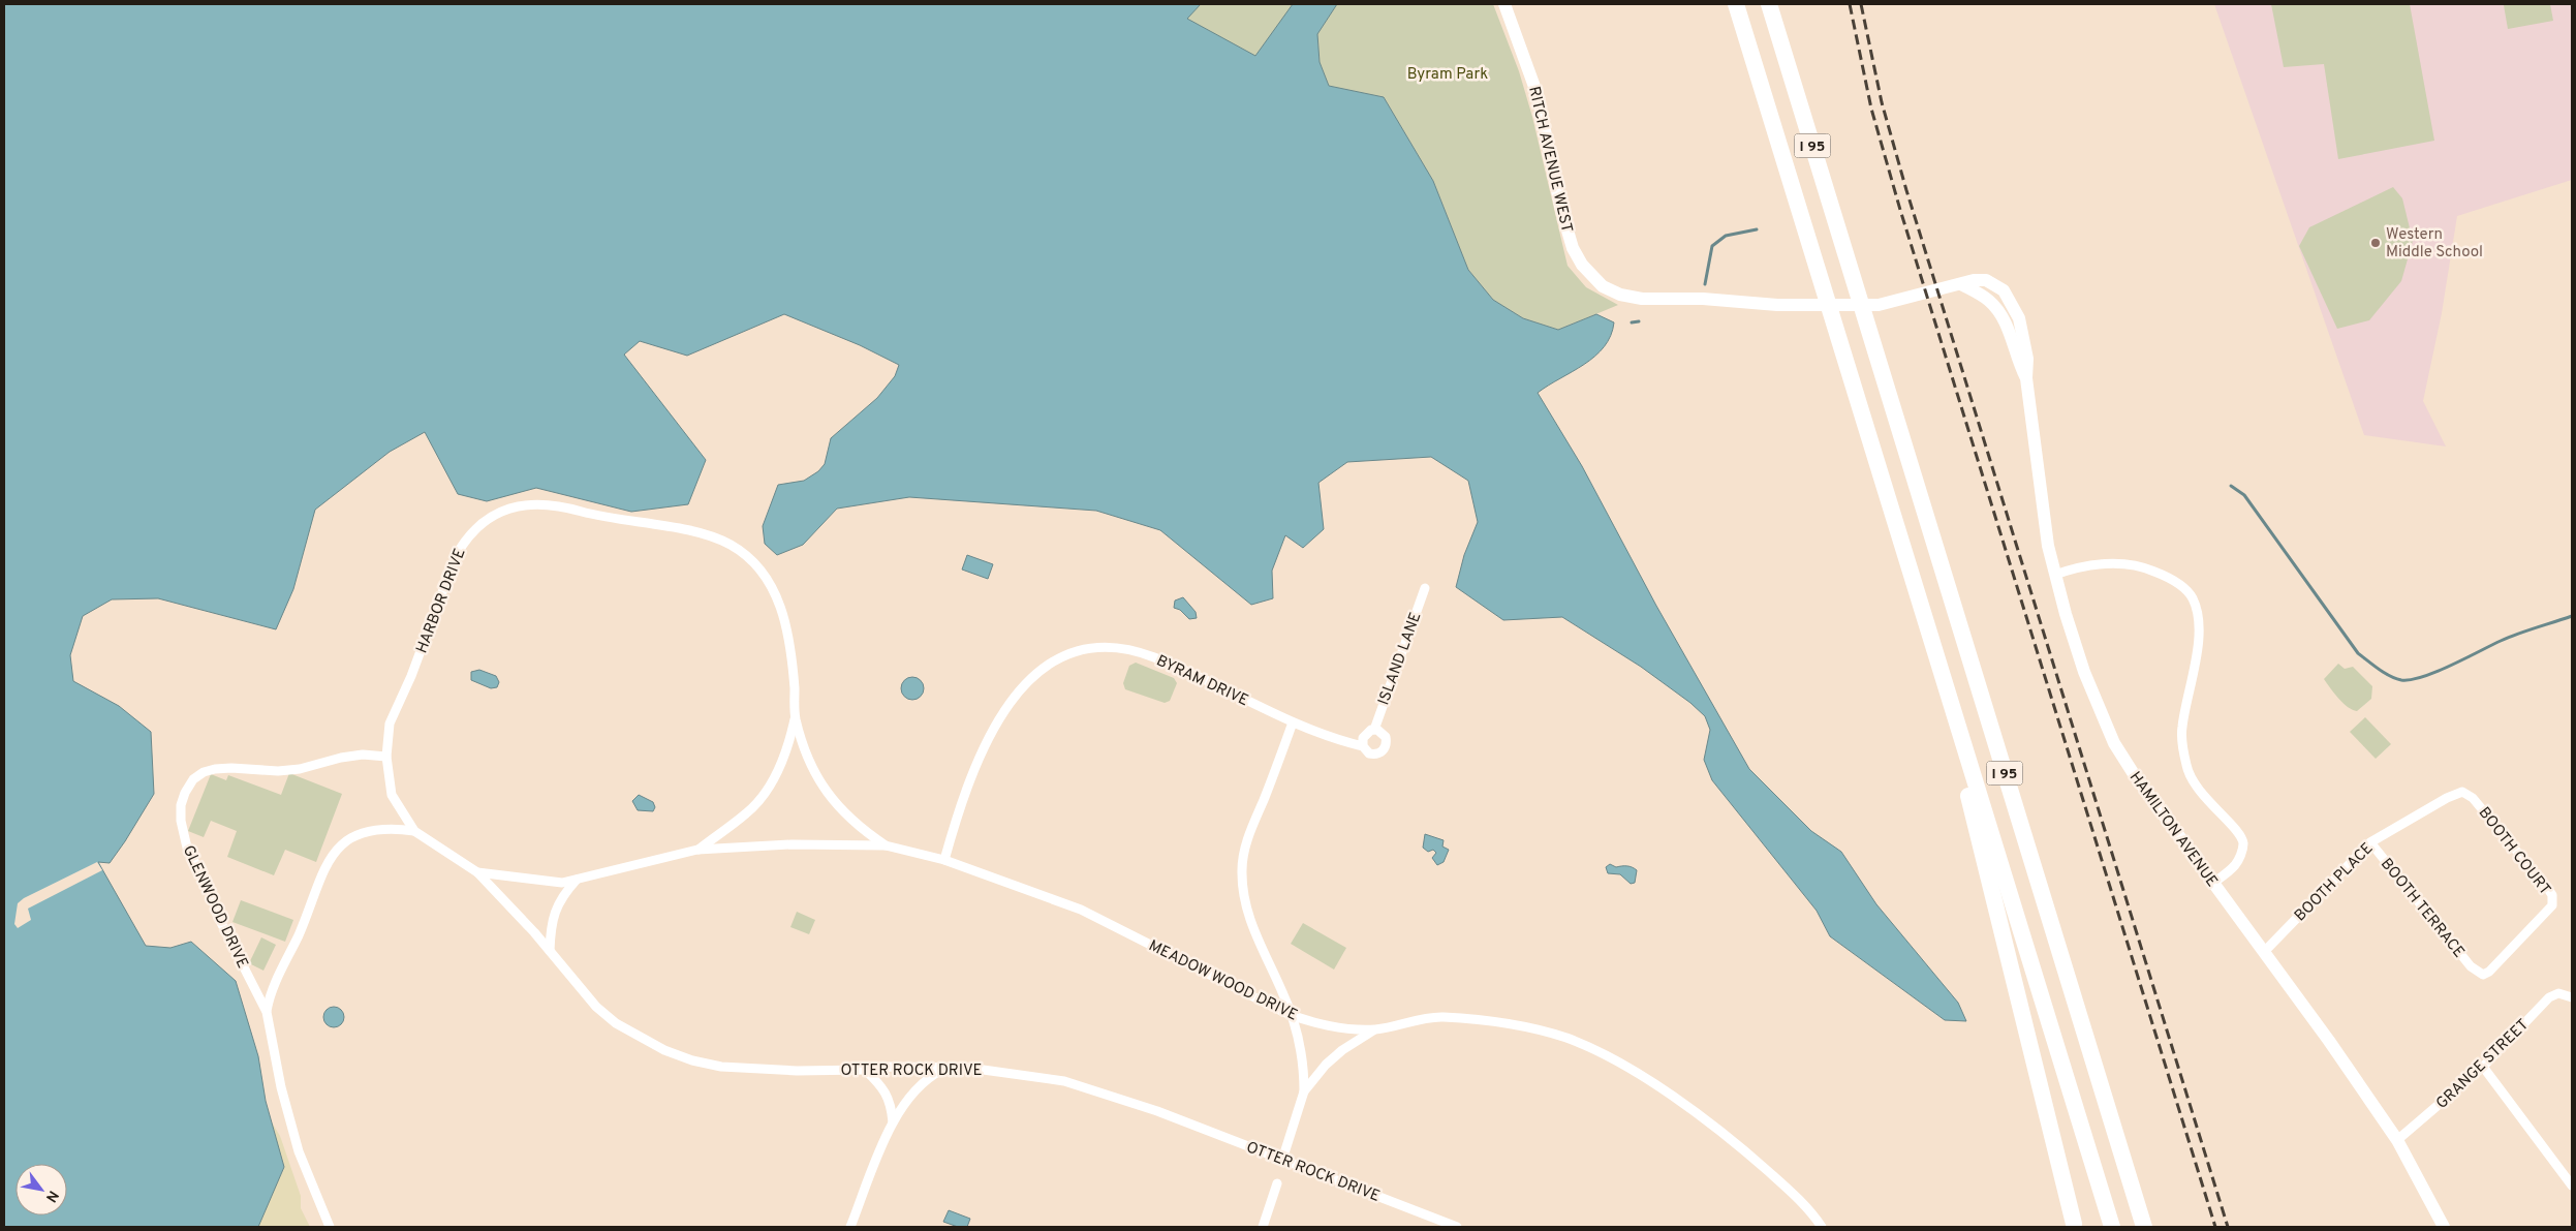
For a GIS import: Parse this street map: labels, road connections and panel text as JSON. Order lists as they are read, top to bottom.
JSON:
{
  "streets": {
    "highway": ["I 95"],
    "main road": ["RITCH AVENUE WEST", "HAMILTON AVENUE"],
    "street": [
      "HARBOR DRIVE",
      "ISLAND LANE",
      "BYRAM DRIVE",
      "BOOTH COURT",
      "BOOTH PLACE",
      "GLENWOOD DRIVE",
      "BOOTH TERRACE",
      "MEADOW WOOD DRIVE",
      "GRANGE STREET",
      "OTTER ROCK DRIVE"
    ]
  },
  "crossings": [
    ["RITCH AVENUE WEST", "HAMILTON AVENUE"],
    ["HARBOR DRIVE", "GLENWOOD DRIVE"],
    ["HARBOR DRIVE", "MEADOW WOOD DRIVE"],
    ["HARBOR DRIVE", "OTTER ROCK DRIVE"],
    ["ISLAND LANE", "BYRAM DRIVE"],
    ["BYRAM DRIVE", "MEADOW WOOD DRIVE"],
    ["HAMILTON AVENUE", "BOOTH PLACE"],
    ["HAMILTON AVENUE", "GRANGE STREET"],
    ["BOOTH COURT", "BOOTH PLACE"],
    ["BOOTH COURT", "BOOTH TERRACE"],
    ["BOOTH PLACE", "BOOTH TERRACE"],
    ["MEADOW WOOD DRIVE", "OTTER ROCK DRIVE"]
  ],
  "parks": ["Byram Park"],
  "places": ["Western Middle School"],
  "north": "bottom right"
}
